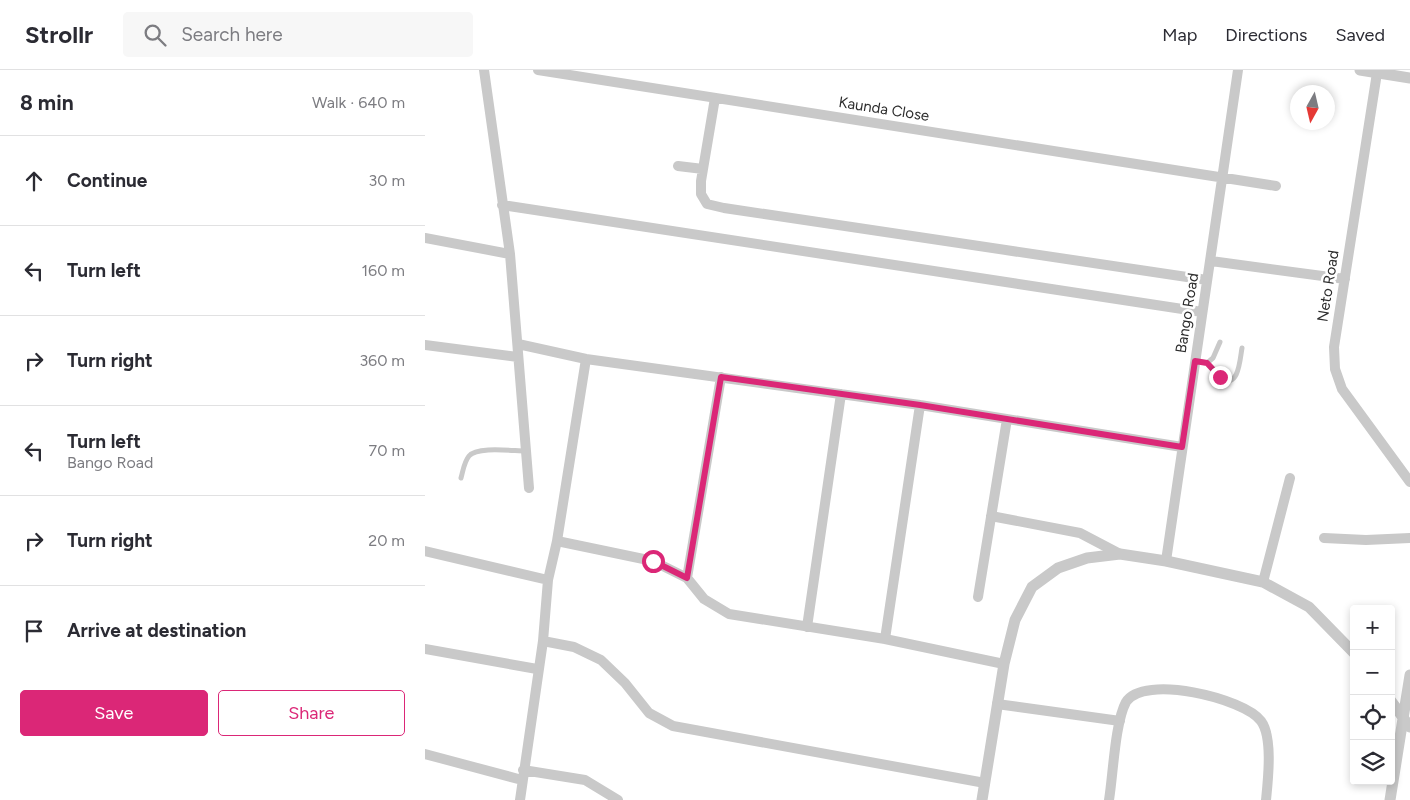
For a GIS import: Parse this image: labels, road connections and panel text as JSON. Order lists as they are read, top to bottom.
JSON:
{
  "streets": {
    "street": ["Kaunda Close", "Neto Road", "Bango Road"]
  },
  "crossings": [
    ["Kaunda Close", "Bango Road"]
  ],
  "north": "bottom",
  "page": {
    "header": "Strollr",
    "search": "Search here",
    "nav": ["Map", "Directions", "Saved"],
    "heading": ["8 min", "Walk · 640 m"],
    "list": [
      ["Continue", "30 m"],
      ["Turn left", "160 m"],
      ["Turn right", "360 m"],
      ["Turn left", "Bango Road", "70 m"],
      ["Turn right", "20 m"],
      "Arrive at destination"
    ],
    "map_buttons": ["+", "−"],
    "buttons": ["Save", "Share"]
  }
}
